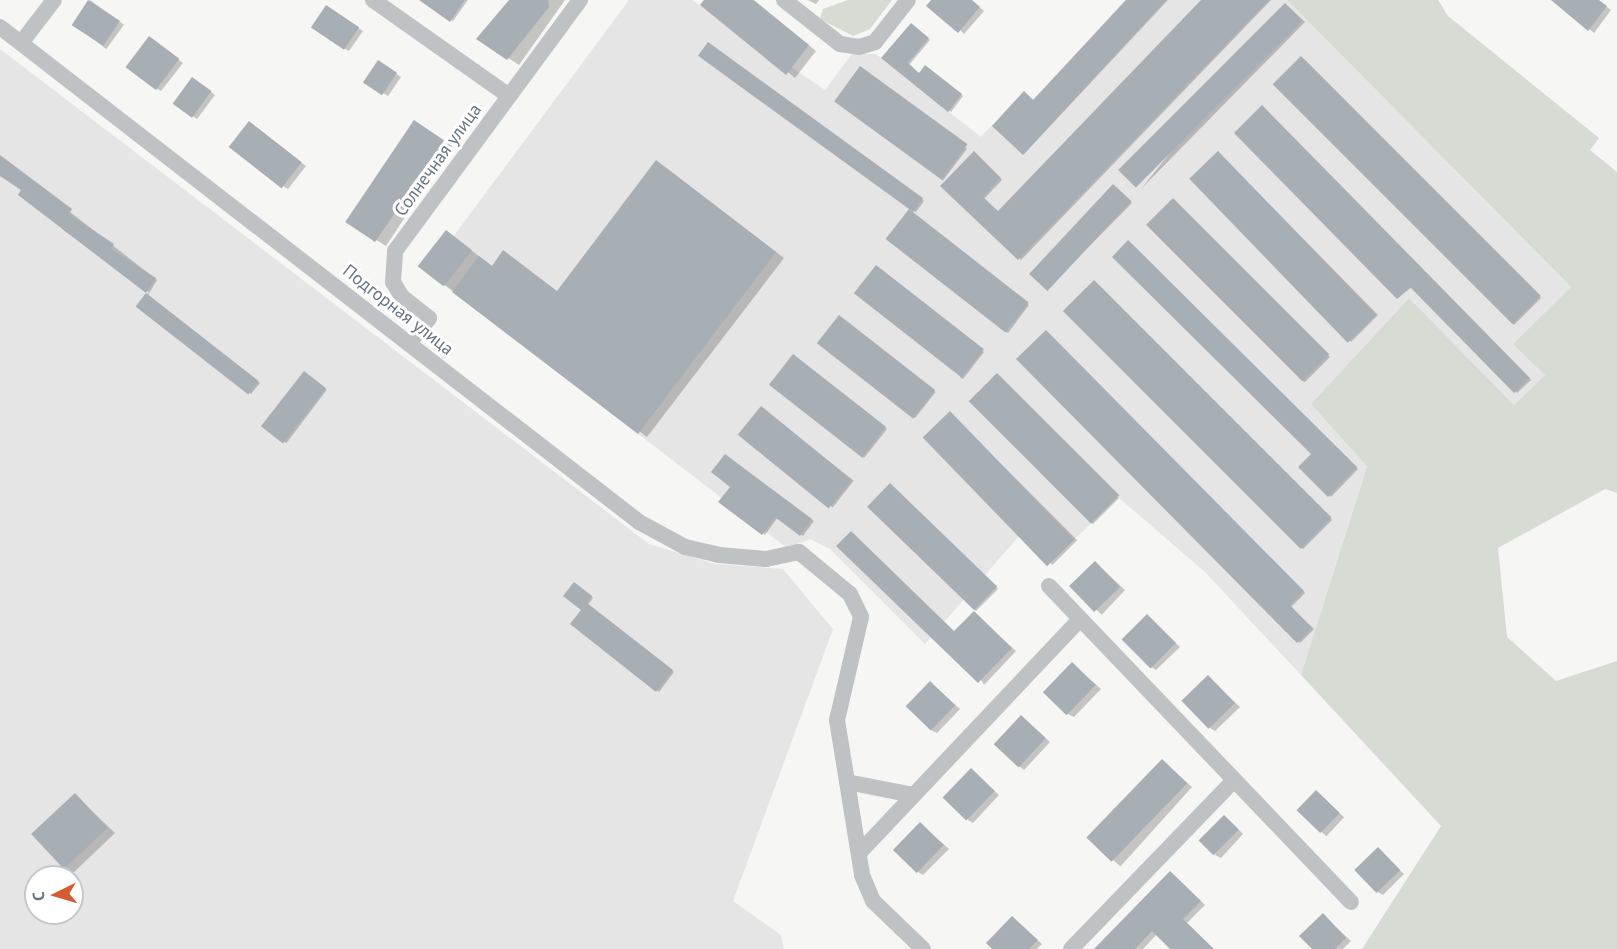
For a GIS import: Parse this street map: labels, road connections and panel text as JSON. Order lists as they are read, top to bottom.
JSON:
{
  "streets": {
    "street": ["Солнечная улица", "Подгорная улица"]
  },
  "crossings": [
    ["Солнечная улица", "Подгорная улица"]
  ],
  "north": "left"
}
